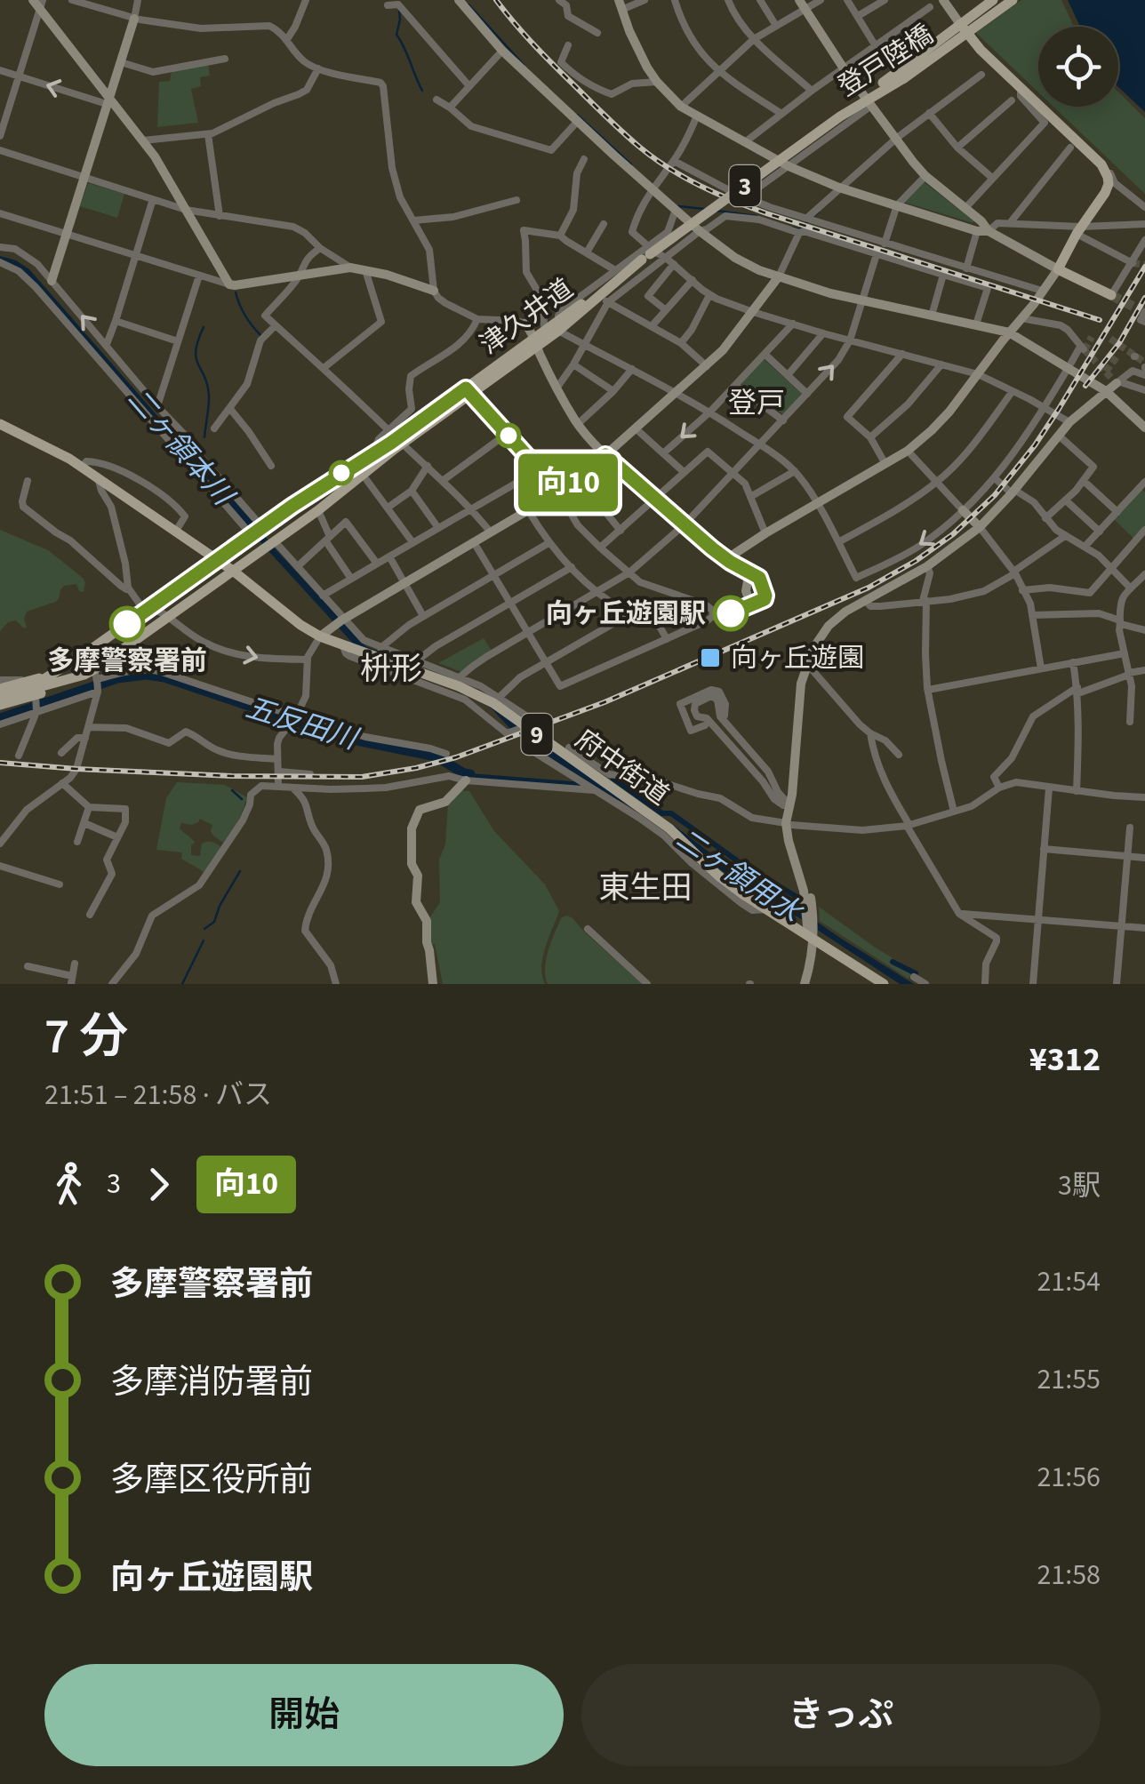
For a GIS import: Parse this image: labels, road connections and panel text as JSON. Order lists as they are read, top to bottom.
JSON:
{
  "streets": {
    "main road": [
      "登戸陸橋",
      "3",
      "津久井道",
      "9",
      "府中街道"
    ]
  },
  "crossings": [
    ["登戸陸橋", "3"],
    ["登戸陸橋", "津久井道"],
    ["3", "津久井道"],
    ["津久井道", "府中街道"]
  ],
  "districts": ["登戸", "枡形", "東生田"],
  "water": ["二ヶ領本川", "五反田川", "二ヶ領用水"],
  "places": {
    "other": ["向ヶ丘遊園駅", "多摩警察署前"],
    "transit": ["向ヶ丘遊園"]
  },
  "lines": ["bus line 向10"],
  "page": {
    "on_map": "向10",
    "heading": ["7 分", "21:51 – 21:58 · バス", "¥312"],
    "legs": ["3", "向10", "3駅"],
    "list": [
      {
        "name": "多摩警察署前",
        "value": "21:54"
      },
      {
        "name": "多摩消防署前",
        "value": "21:55"
      },
      {
        "name": "多摩区役所前",
        "value": "21:56"
      },
      {
        "name": "向ヶ丘遊園駅",
        "value": "21:58"
      }
    ],
    "buttons": ["開始", "きっぷ"]
  }
}
